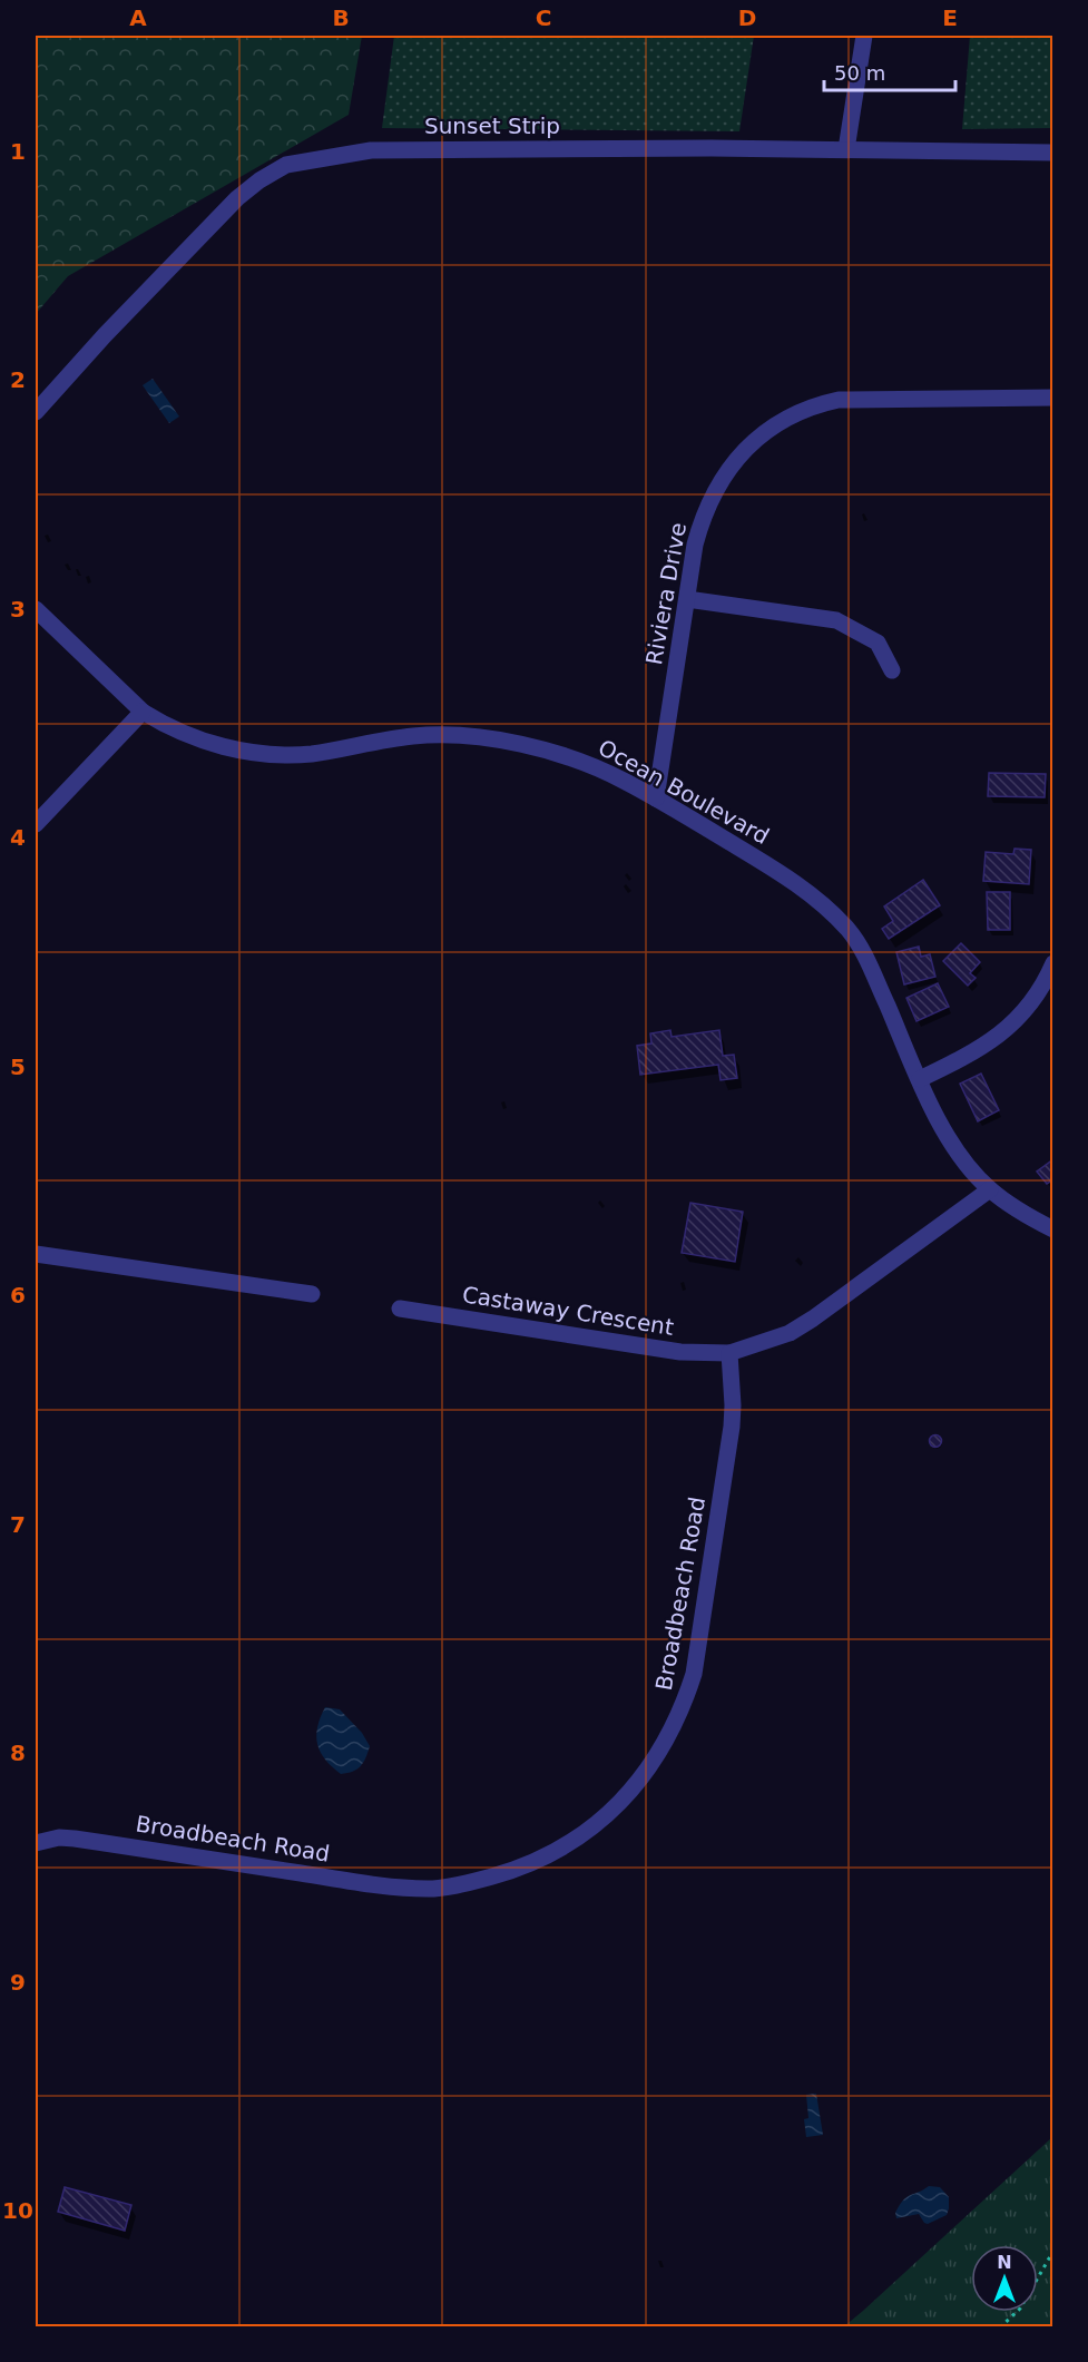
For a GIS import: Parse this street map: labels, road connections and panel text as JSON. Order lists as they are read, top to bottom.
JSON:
{
  "streets": {
    "street": [
      "Sunset Strip",
      "Riviera Drive",
      "Ocean Boulevard",
      "Castaway Crescent",
      "Broadbeach Road"
    ]
  },
  "crossings": [
    ["Riviera Drive", "Ocean Boulevard"],
    ["Castaway Crescent", "Broadbeach Road"]
  ],
  "scale_bar": "50 m",
  "north": "top",
  "grid": {
    "columns": [
      "A",
      "B",
      "C",
      "D",
      "E"
    ],
    "rows": [
      "1",
      "2",
      "3",
      "4",
      "5",
      "6",
      "7",
      "8",
      "9",
      "10"
    ]
  }
}
